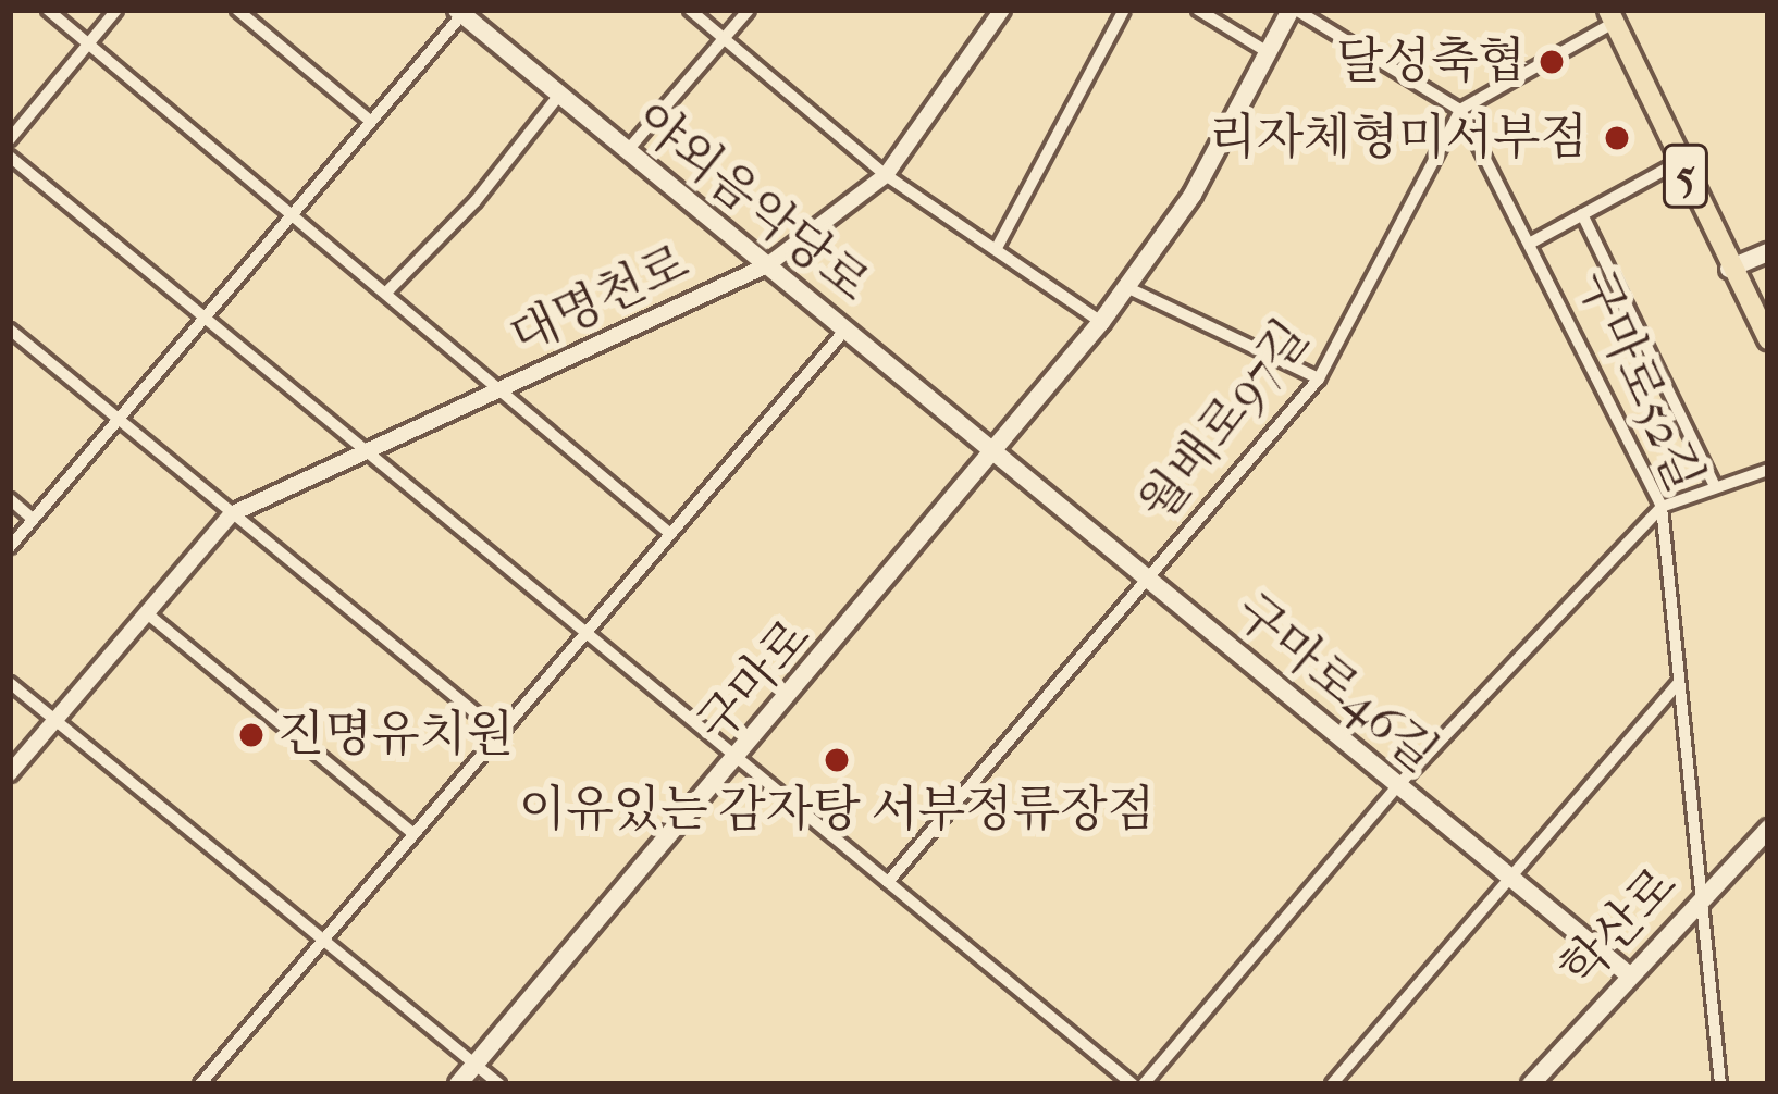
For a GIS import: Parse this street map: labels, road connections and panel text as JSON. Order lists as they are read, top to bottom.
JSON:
{
  "streets": {
    "main road": [
      "5",
      "야외음악당로",
      "구마로",
      "구마로46길",
      "학산로"
    ],
    "street": ["대명천로", "구마로52길", "월배로97길"]
  },
  "crossings": [
    ["야외음악당로", "대명천로"],
    ["야외음악당로", "구마로"],
    ["야외음악당로", "구마로46길"],
    ["구마로52길", "월배로97길"],
    ["구마로52길", "학산로"],
    ["월배로97길", "구마로46길"],
    ["구마로", "구마로46길"],
    ["구마로46길", "학산로"]
  ],
  "places": [
    "달성축협",
    "리자체형미서부점",
    "진명유치원",
    "이유있는 감자탕 서부정류장점"
  ]
}
